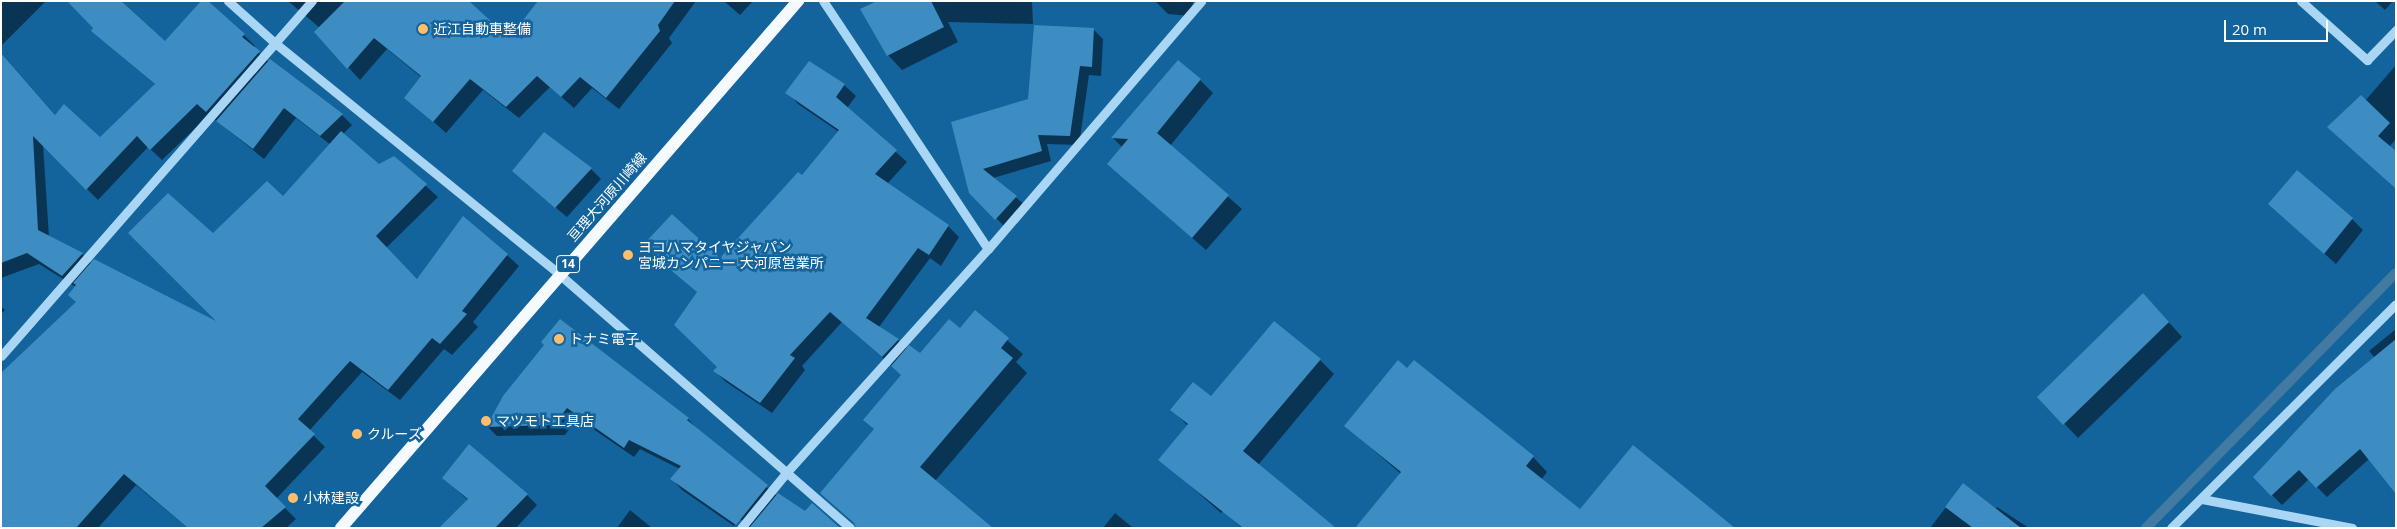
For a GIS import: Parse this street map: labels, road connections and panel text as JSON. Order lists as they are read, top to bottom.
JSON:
{
  "streets": {
    "main road": ["亘理大河原川崎線", "14"]
  },
  "places": [
    "近江自動車整備",
    "ヨコハマタイヤジャパン 宮城カンパニー 大河原営業所",
    "トナミ電子",
    "マツモト工具店",
    "クルーズ",
    "小林建設"
  ],
  "scale_bar": "20 m"
}
